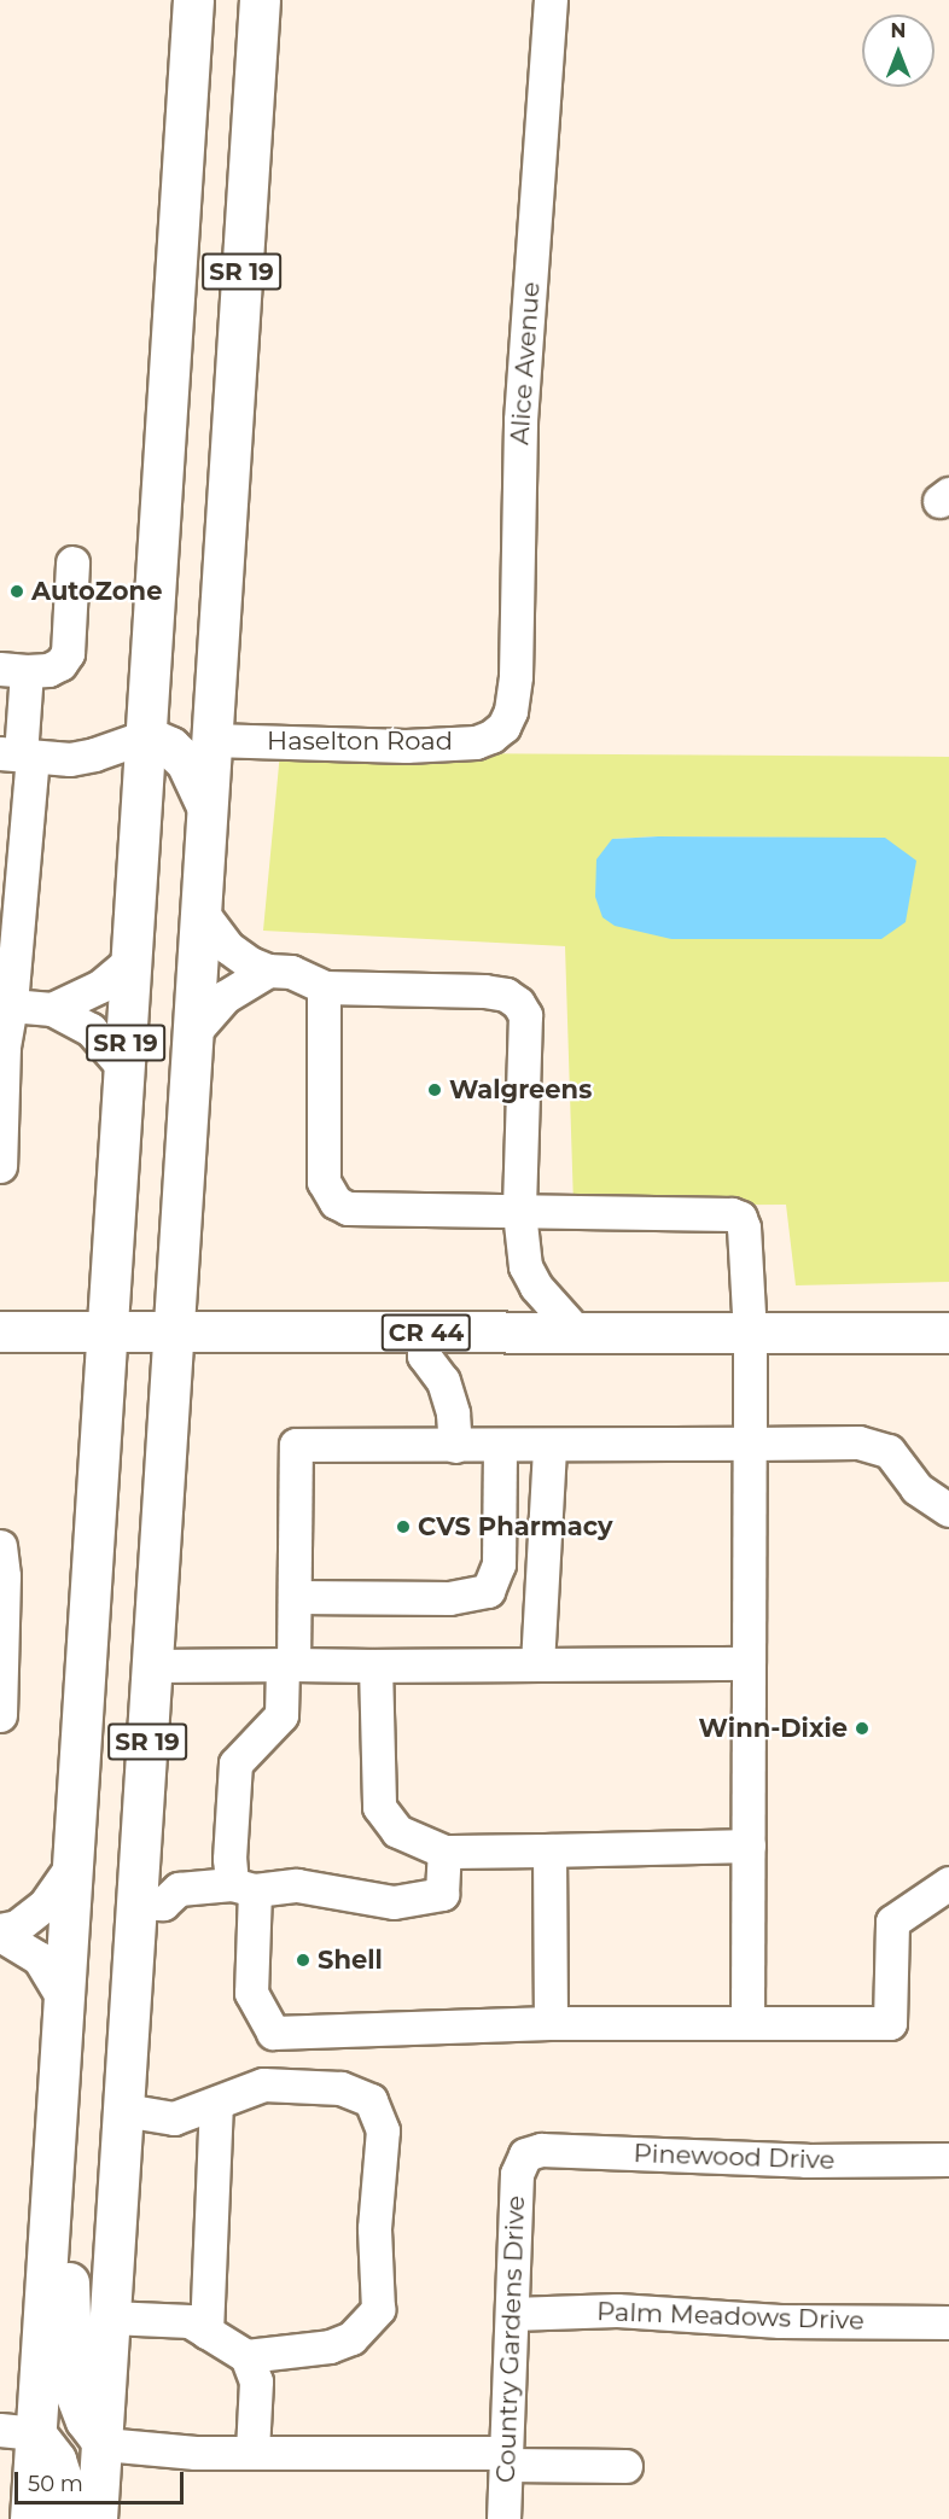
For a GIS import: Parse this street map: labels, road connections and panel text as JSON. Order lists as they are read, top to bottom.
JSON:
{
  "streets": {
    "main road": ["SR 19", "CR 44"],
    "street": [
      "Alice Avenue",
      "Haselton Road",
      "Pinewood Drive",
      "Palm Meadows Drive",
      "Country Gardens Drive"
    ]
  },
  "crossings": [
    ["SR 19", "Haselton Road"],
    ["SR 19", "CR 44"],
    ["Alice Avenue", "Haselton Road"],
    ["Pinewood Drive", "Country Gardens Drive"],
    ["Palm Meadows Drive", "Country Gardens Drive"]
  ],
  "places": [
    "AutoZone",
    "Walgreens",
    "CVS Pharmacy",
    "Winn-Dixie",
    "Shell"
  ],
  "scale_bar": "50 m",
  "north": "top"
}
